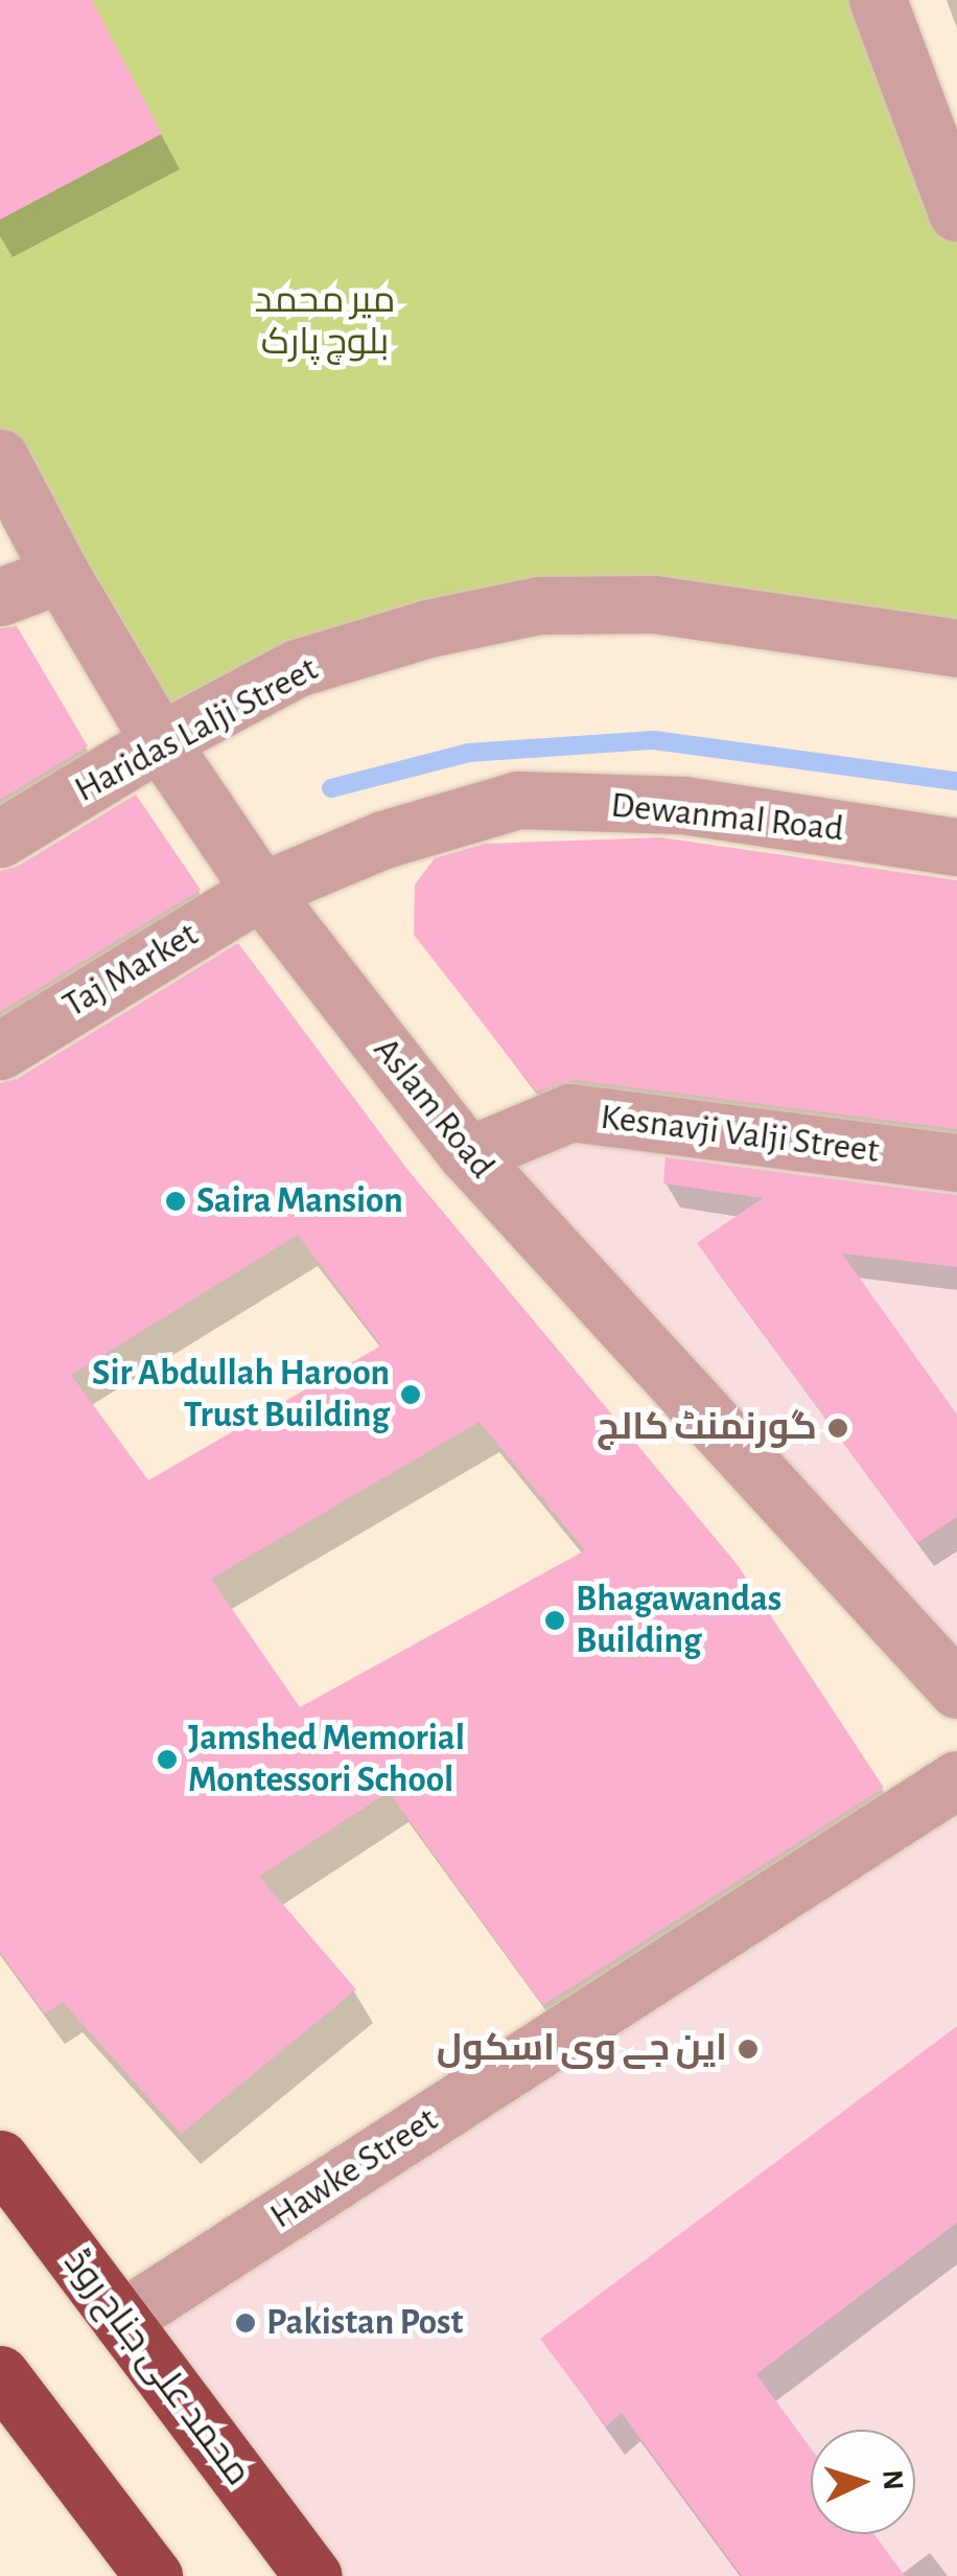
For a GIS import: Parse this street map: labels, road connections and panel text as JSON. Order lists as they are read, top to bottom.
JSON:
{
  "streets": {
    "highway": ["محمد علی جناح روڈ"],
    "street": [
      "Haridas Lalji Street",
      "Dewanmal Road",
      "Taj Market",
      "Aslam Road",
      "Kesnavji Valji Street",
      "Hawke Street"
    ]
  },
  "crossings": [
    ["Haridas Lalji Street", "Aslam Road"],
    ["Dewanmal Road", "Taj Market"],
    ["Dewanmal Road", "Aslam Road"],
    ["Taj Market", "Aslam Road"],
    ["Aslam Road", "Kesnavji Valji Street"],
    ["Hawke Street", "محمد علی جناح روڈ"]
  ],
  "parks": ["میر محمد بلوچ پارک"],
  "places": [
    "Saira Mansion",
    "Sir Abdullah Haroon Trust Building",
    "گورنمنٹ کالج",
    "Bhagawandas Building",
    "Jamshed Memorial Montessori School",
    "این جے وی اسکول",
    "Pakistan Post"
  ],
  "north": "right"
}
